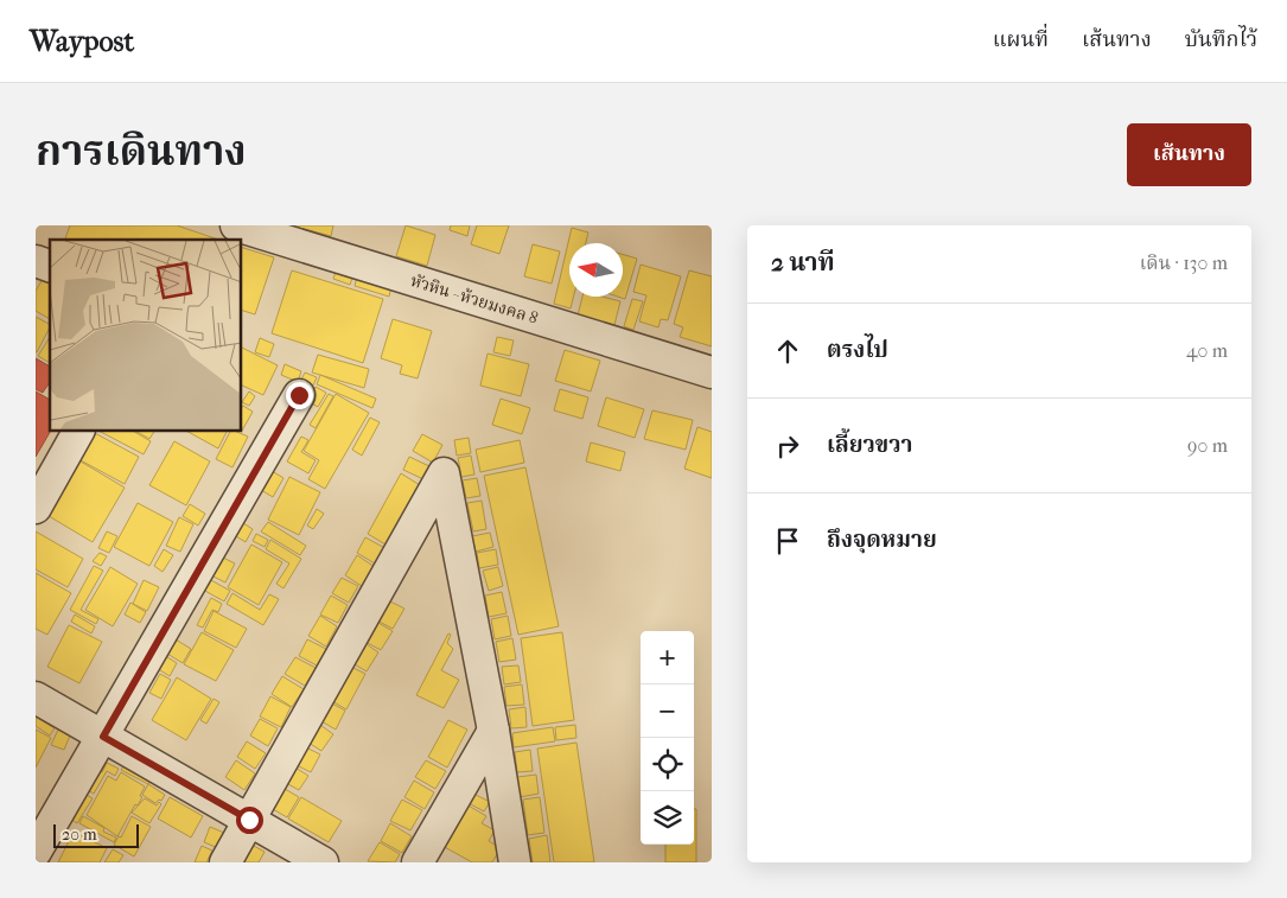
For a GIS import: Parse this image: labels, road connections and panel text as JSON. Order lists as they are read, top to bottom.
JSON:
{
  "streets": {
    "street": ["หัวหิน - ห้วยมงคล 8"]
  },
  "scale_bar": "20 m",
  "north": "left",
  "page": {
    "header": "Waypost",
    "nav": ["แผนที่", "เส้นทาง", "บันทึกไว้"],
    "title": "การเดินทาง",
    "buttons": "เส้นทาง",
    "heading": ["2 นาที", "เดิน · 130 m"],
    "list": [
      ["ตรงไป", "40 m"],
      ["เลี้ยวขวา", "90 m"],
      "ถึงจุดหมาย"
    ],
    "map_buttons": ["+", "−"],
    "scale": "20 m"
  }
}
